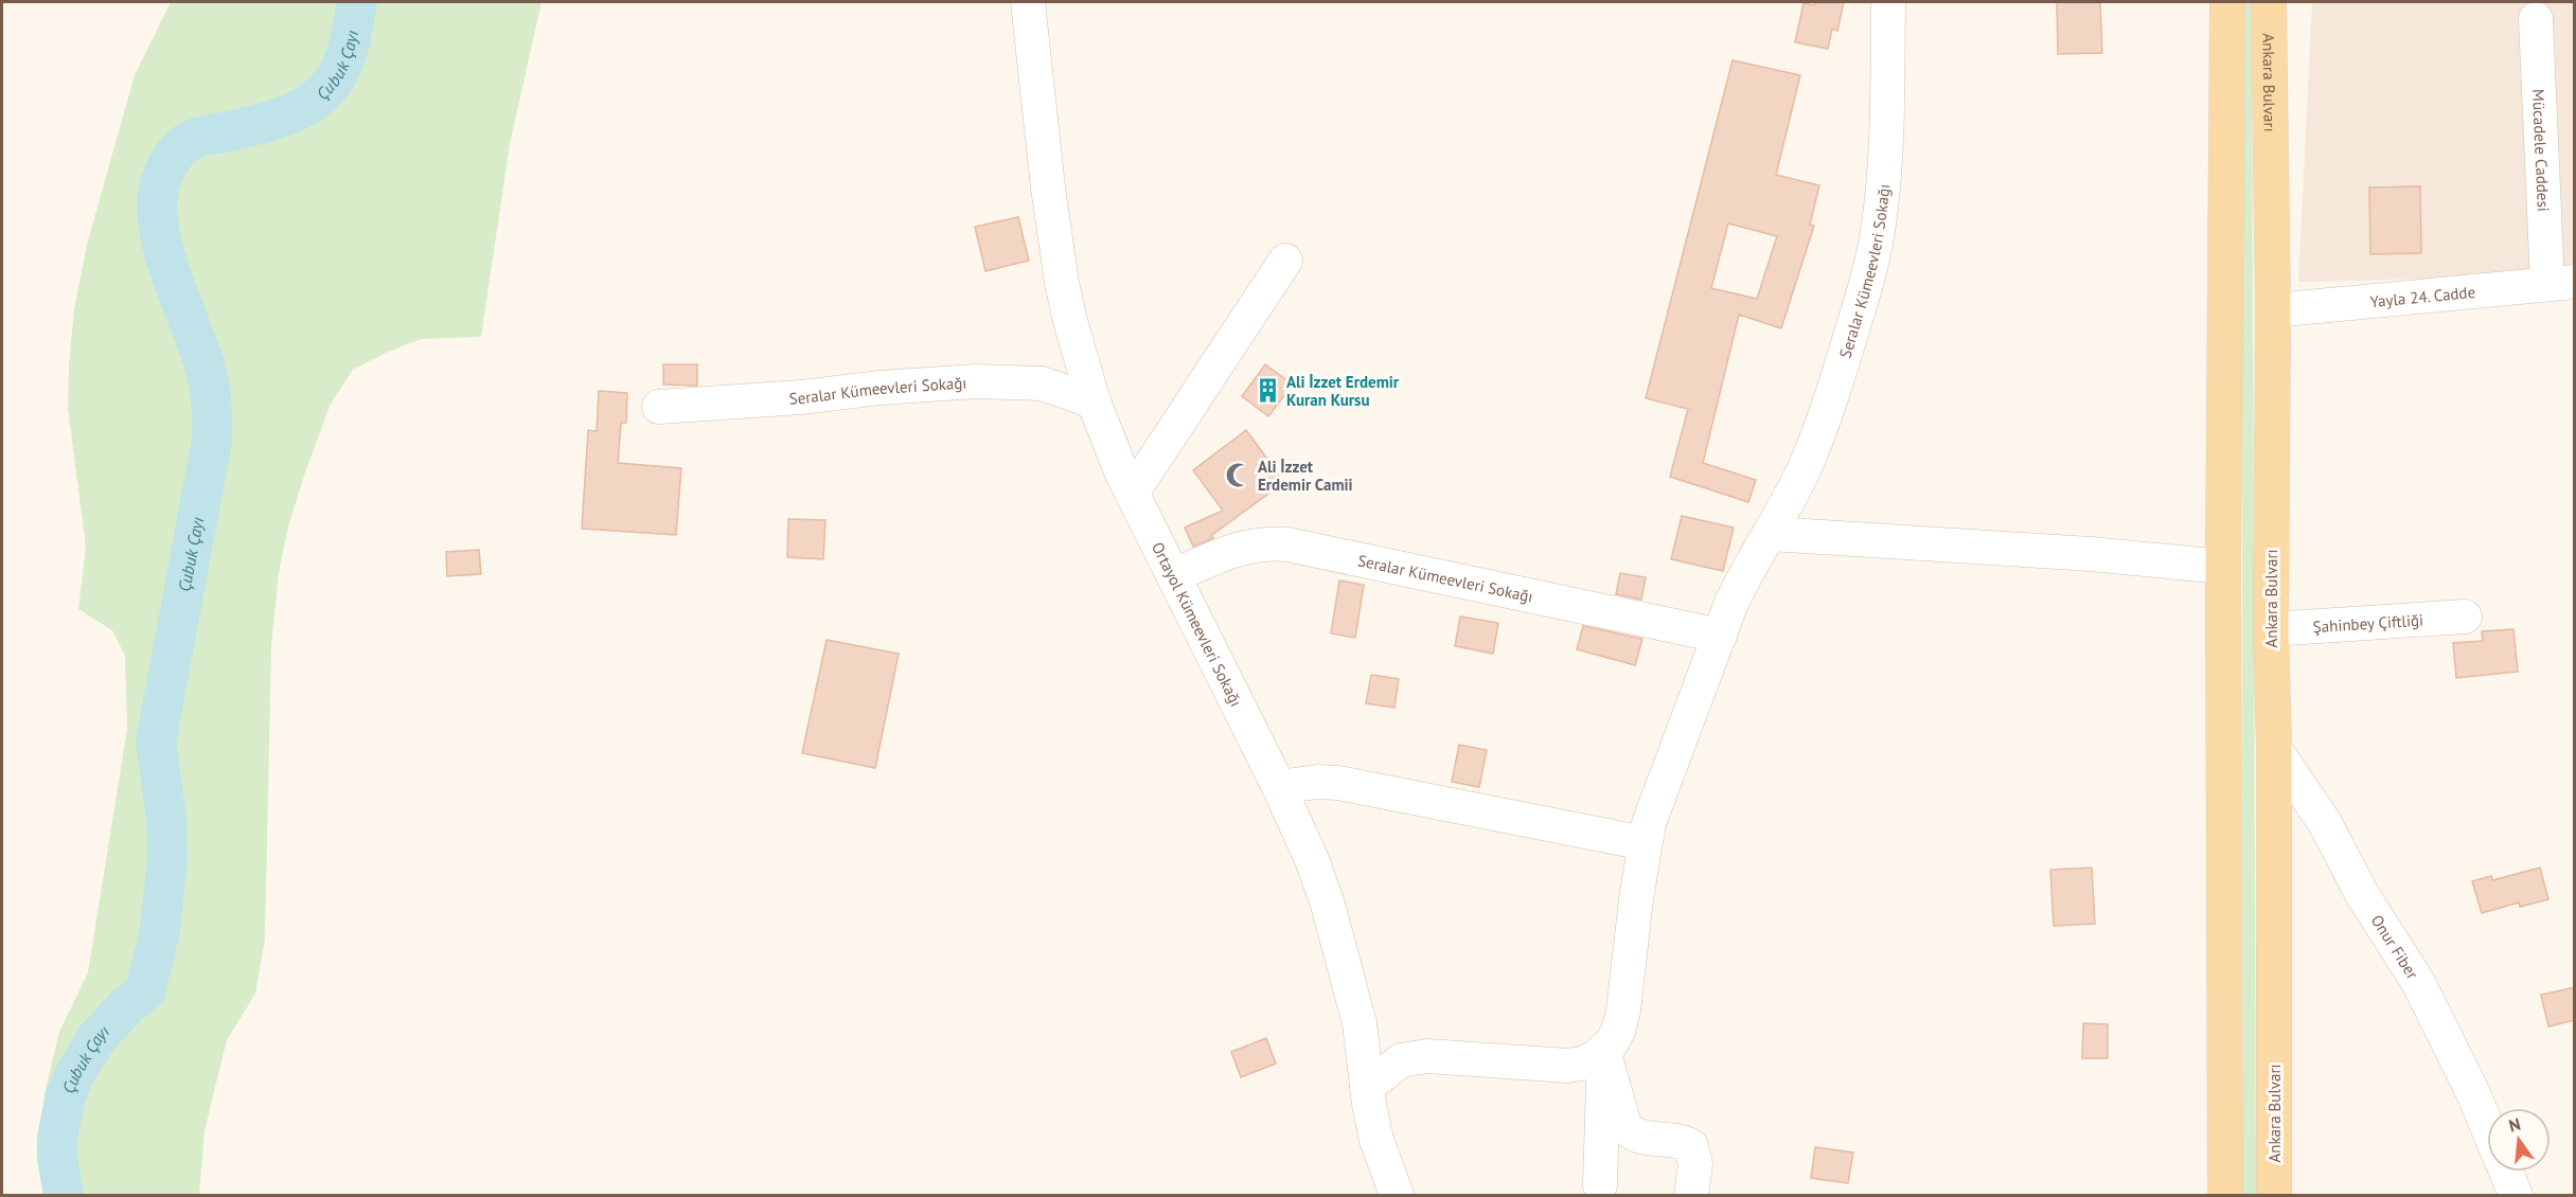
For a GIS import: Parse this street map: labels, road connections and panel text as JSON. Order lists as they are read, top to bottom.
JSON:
{
  "streets": {
    "main road": ["Ankara Bulvarı"],
    "street": [
      "Mücadele Caddesi",
      "Seralar Kümeevleri Sokağı",
      "Yayla 24. Cadde",
      "Şahinbey Çiftliği",
      "Ortayol Kümeevleri Sokağı",
      "Onur Fiber"
    ]
  },
  "crossings": [
    ["Ankara Bulvarı", "Yayla 24. Cadde"],
    ["Ankara Bulvarı", "Şahinbey Çiftliği"],
    ["Ankara Bulvarı", "Onur Fiber"],
    ["Mücadele Caddesi", "Yayla 24. Cadde"],
    ["Seralar Kümeevleri Sokağı", "Ortayol Kümeevleri Sokağı"]
  ],
  "water": ["Çubuk Çayı"],
  "places": {
    "building": ["Ali İzzet Erdemir Kuran Kursu"],
    "mosque": ["Ali İzzet Erdemir Camii"]
  },
  "north": "top"
}
